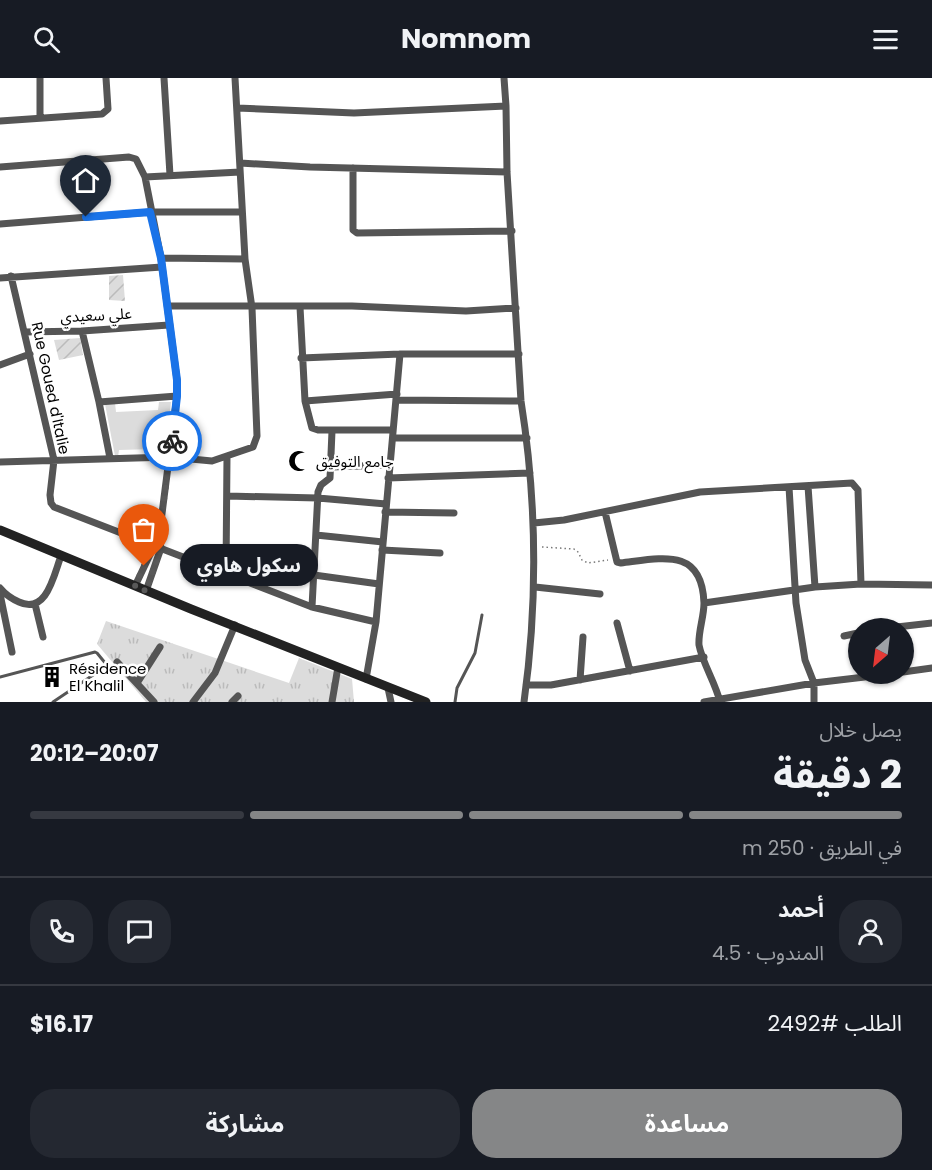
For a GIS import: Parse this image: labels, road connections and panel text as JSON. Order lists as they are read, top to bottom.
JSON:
{
  "streets": {
    "street": ["علي سعيدي", "Rue Goued d'Italie"]
  },
  "crossings": [
    ["علي سعيدي", "Rue Goued d'Italie"]
  ],
  "places": {
    "mosque": ["جامع التوفيق"],
    "other": ["سكول هاوي"],
    "building": ["Résidence El Khalil"]
  },
  "north": "bottom left",
  "page": {
    "header": "Nomnom",
    "bubble": "سكول هاوي",
    "heading": ["2 دقيقة", "يصل خلال", "20:07–20:12"],
    "panel": [
      "أحمد",
      "المندوب · 4.5",
      "الطلب #2492",
      "$16.17"
    ],
    "bar": "في الطريق · 250 m",
    "buttons": ["مساعدة", "مشاركة"]
  }
}
